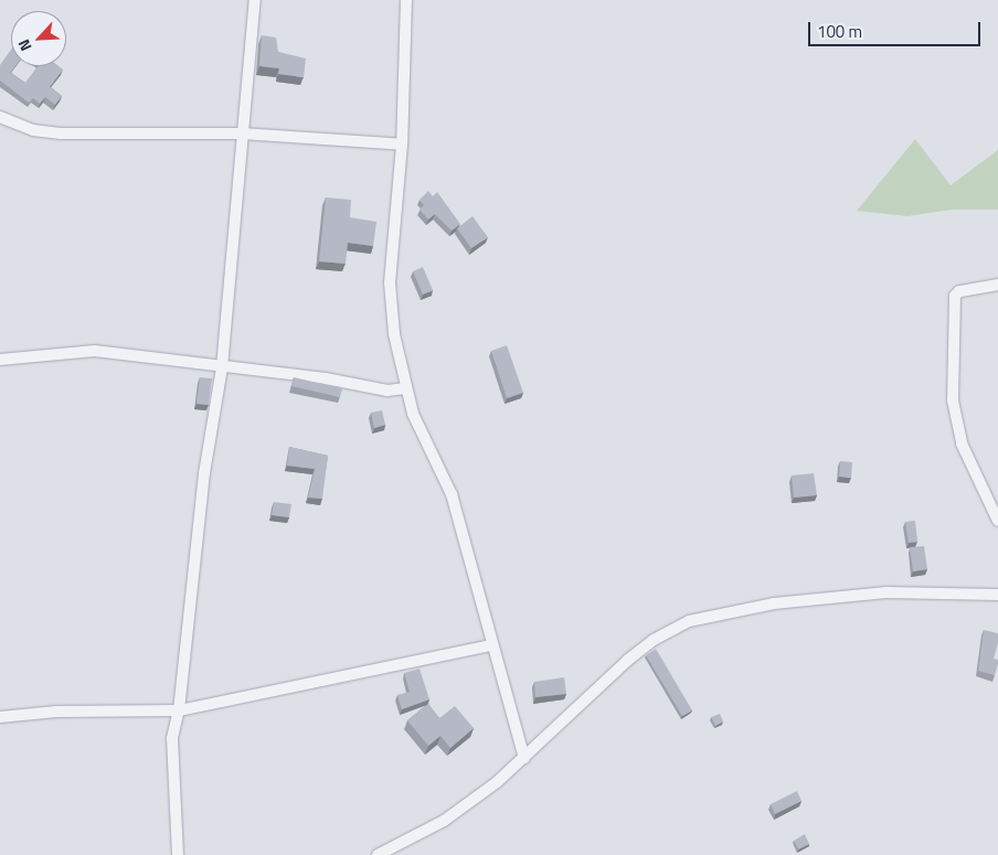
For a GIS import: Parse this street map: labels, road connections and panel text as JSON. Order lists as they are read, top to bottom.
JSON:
{
  "scale_bar": "100 m",
  "north": "bottom left"
}
